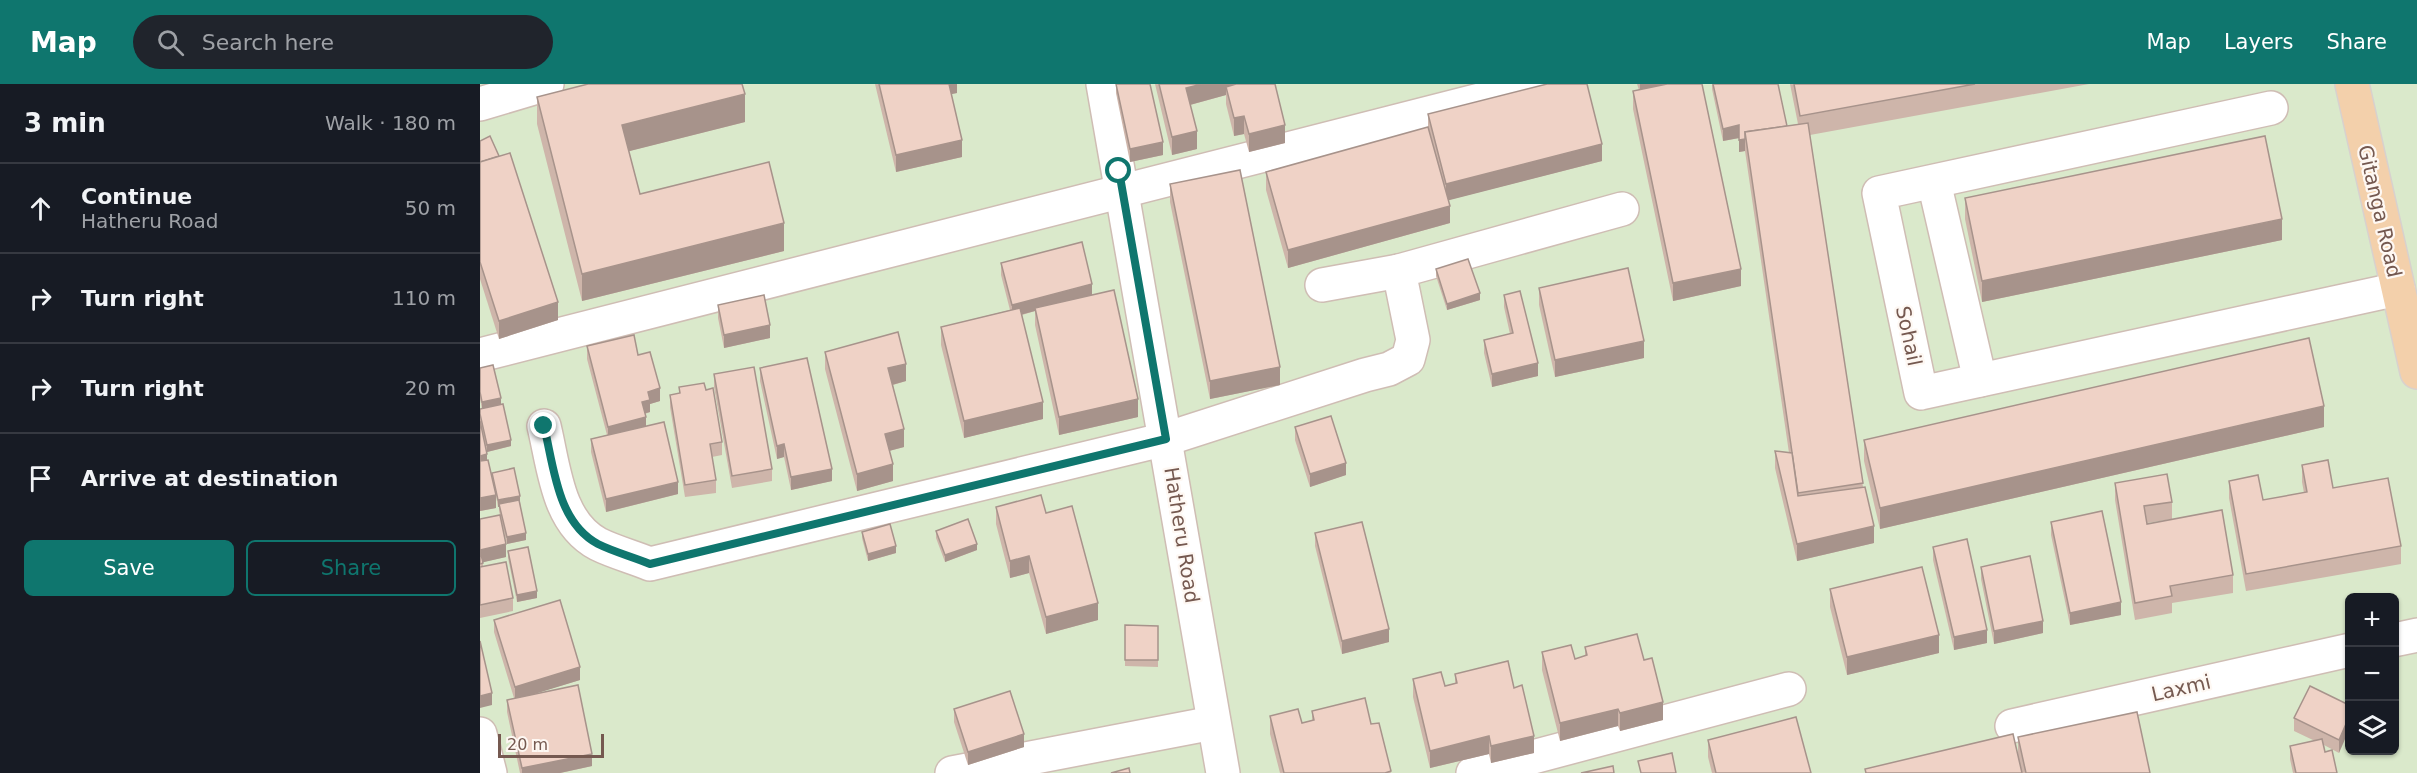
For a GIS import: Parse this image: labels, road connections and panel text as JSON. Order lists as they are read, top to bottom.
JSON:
{
  "streets": {
    "main road": ["Gitanga Road"],
    "street": ["Sohail", "Hatheru Road", "Laxmi"]
  },
  "crossings": [
    ["Gitanga Road", "Sohail"]
  ],
  "scale_bar": "20 m",
  "page": {
    "header": "Map",
    "search": "Search here",
    "nav": ["Map", "Layers", "Share"],
    "heading": ["3 min", "Walk · 180 m"],
    "list": [
      ["Continue", "Hatheru Road", "50 m"],
      ["Turn right", "110 m"],
      ["Turn right", "20 m"],
      "Arrive at destination"
    ],
    "buttons": ["Save", "Share"],
    "map_buttons": ["+", "−"],
    "scale": "20 m"
  }
}
